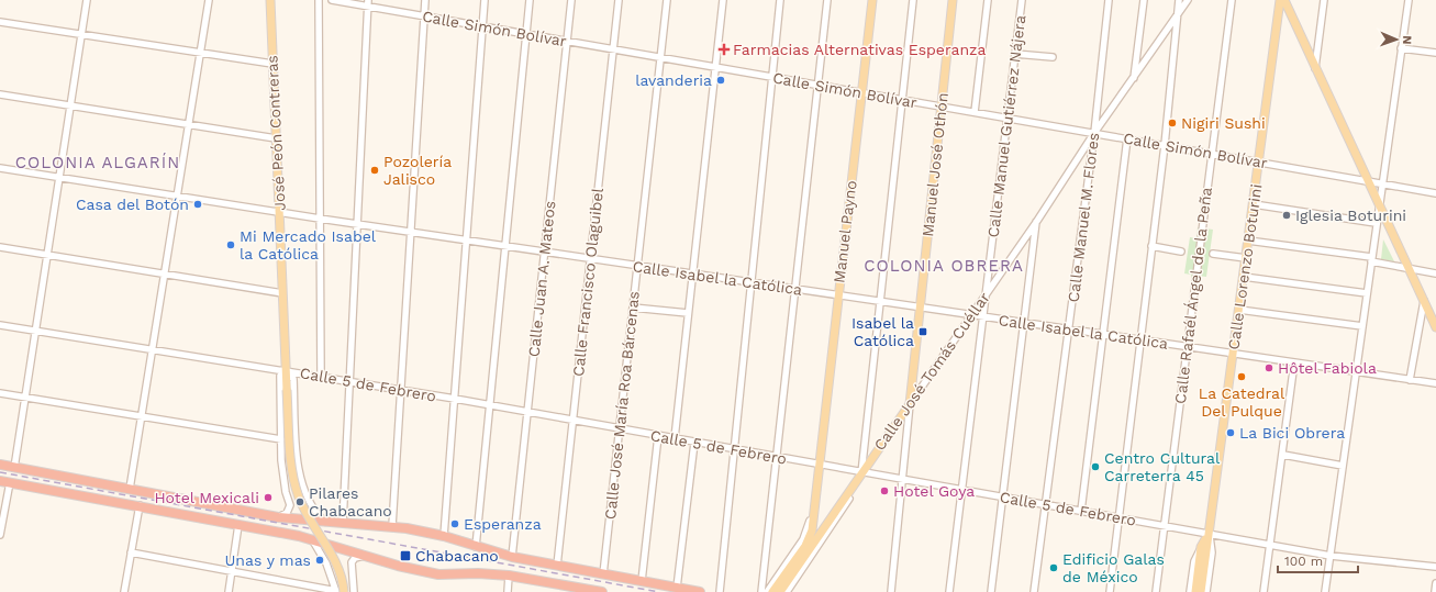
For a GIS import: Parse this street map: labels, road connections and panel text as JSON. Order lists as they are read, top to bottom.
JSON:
{
  "streets": {
    "main road": [
      "José Peón Contreras",
      "Manuel José Othón",
      "Manuel Payno",
      "Calle Lorenzo Boturini",
      "Calle José Tomás Cuéllar"
    ],
    "street": [
      "Calle Simón Bolívar",
      "Calle Manuel Gutiérrez Nájera",
      "Calle Manuel M. Flores",
      "Calle Isabel la Católica",
      "Calle Juan A. Mateos",
      "Calle Francisco Olaguibel",
      "Calle Rafaél Ángel de la Peña",
      "Calle 5 de Febrero",
      "Calle José María Roa Bárcenas"
    ]
  },
  "crossings": [
    ["Calle Simón Bolívar", "Calle Manuel Gutiérrez Nájera"],
    ["Calle Simón Bolívar", "Manuel José Othón"],
    ["Calle Simón Bolívar", "Calle Manuel M. Flores"],
    ["Calle Simón Bolívar", "Manuel Payno"],
    ["Calle Simón Bolívar", "Calle Lorenzo Boturini"],
    ["Calle Simón Bolívar", "Calle Juan A. Mateos"],
    ["Calle Simón Bolívar", "Calle Francisco Olaguibel"],
    ["Calle Simón Bolívar", "Calle Rafaél Ángel de la Peña"],
    ["Calle Simón Bolívar", "Calle José Tomás Cuéllar"],
    ["Calle Simón Bolívar", "Calle José María Roa Bárcenas"],
    ["Calle Manuel Gutiérrez Nájera", "Calle Isabel la Católica"],
    ["Calle Manuel Gutiérrez Nájera", "Calle José Tomás Cuéllar"],
    ["Calle Manuel Gutiérrez Nájera", "Calle 5 de Febrero"],
    ["José Peón Contreras", "Calle Isabel la Católica"],
    ["José Peón Contreras", "Calle 5 de Febrero"],
    ["Manuel José Othón", "Calle Isabel la Católica"],
    ["Manuel José Othón", "Calle José Tomás Cuéllar"],
    ["Manuel José Othón", "Calle 5 de Febrero"],
    ["Calle Manuel M. Flores", "Calle Isabel la Católica"],
    ["Calle Manuel M. Flores", "Calle José Tomás Cuéllar"],
    ["Calle Manuel M. Flores", "Calle 5 de Febrero"],
    ["Manuel Payno", "Calle Isabel la Católica"],
    ["Manuel Payno", "Calle 5 de Febrero"],
    ["Calle Lorenzo Boturini", "Calle Isabel la Católica"],
    ["Calle Lorenzo Boturini", "Calle 5 de Febrero"],
    ["Calle Isabel la Católica", "Calle Juan A. Mateos"],
    ["Calle Isabel la Católica", "Calle Francisco Olaguibel"],
    ["Calle Isabel la Católica", "Calle Rafaél Ángel de la Peña"],
    ["Calle Isabel la Católica", "Calle José Tomás Cuéllar"],
    ["Calle Isabel la Católica", "Calle José María Roa Bárcenas"],
    ["Calle Juan A. Mateos", "Calle 5 de Febrero"],
    ["Calle Francisco Olaguibel", "Calle 5 de Febrero"],
    ["Calle Rafaél Ángel de la Peña", "Calle 5 de Febrero"],
    ["Calle José Tomás Cuéllar", "Calle 5 de Febrero"],
    ["Calle 5 de Febrero", "Calle José María Roa Bárcenas"]
  ],
  "districts": ["COLONIA ALGARÍN", "COLONIA OBRERA"],
  "places": {
    "health": ["Farmacias Alternativas Esperanza"],
    "other": [
      "lavanderia",
      "Nigiri Sushi",
      "Pozolería Jalisco",
      "Casa del Botón",
      "Iglesia Boturini",
      "Mi Mercado Isabel la Católica",
      "Hôtel Fabiola",
      "La Catedral Del Pulque",
      "La Bici Obrera",
      "Centro Cultural Carreterra 45",
      "Hotel Goya",
      "Hotel Mexicali",
      "Pilares Chabacano",
      "Esperanza",
      "Unas y mas",
      "Edificio Galas de México"
    ],
    "transit": ["Isabel la Católica", "Chabacano"]
  },
  "scale_bar": "100 m",
  "north": "right"
}
